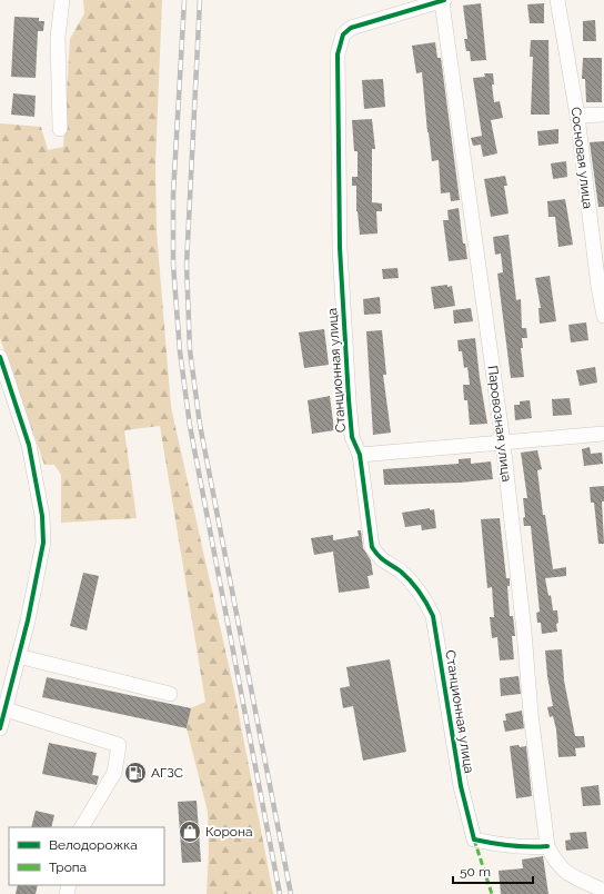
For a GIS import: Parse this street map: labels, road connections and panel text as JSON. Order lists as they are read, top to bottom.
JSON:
{
  "streets": {
    "street": ["Сосновая улица", "Станционная улица", "Паровозная улица"]
  },
  "crossings": [
    ["Станционная улица", "Паровозная улица"]
  ],
  "places": {
    "fuel station": ["АГЗС"],
    "shop": ["Корона"]
  },
  "legend": ["Велодорожка", "Тропа"],
  "scale_bar": "50 m"
}
